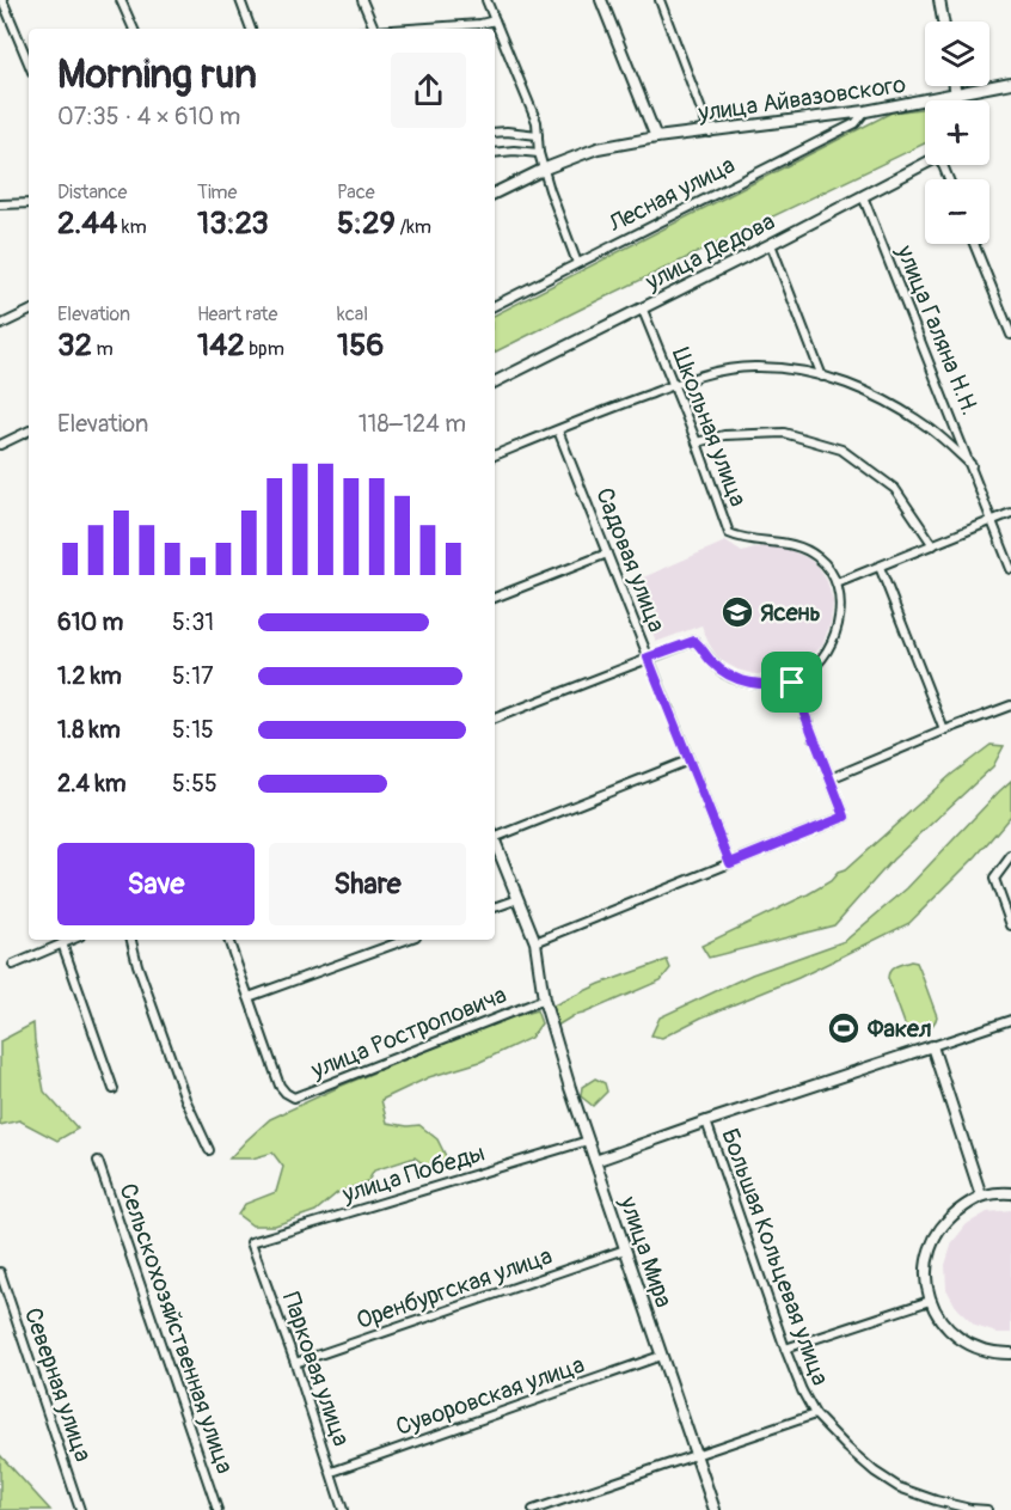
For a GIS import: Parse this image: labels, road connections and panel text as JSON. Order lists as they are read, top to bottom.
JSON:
{
  "streets": {
    "street": [
      "улица Айвазовского",
      "Лесная улица",
      "улица Дедова",
      "улица Галяна Н.Н.",
      "Школьная улица",
      "Садовая улица",
      "улица Ростроповича",
      "улица Победы",
      "улица Мира",
      "Большая Кольцевая улица",
      "Оренбургская улица",
      "Сельскохозяйственная улица",
      "Парковая улица",
      "Северная улица",
      "Суворовская улица"
    ]
  },
  "crossings": [
    ["улица Айвазовского", "Лесная улица"],
    ["улица Дедова", "улица Галяна Н.Н."],
    ["улица Дедова", "Школьная улица"],
    ["улица Ростроповича", "улица Мира"],
    ["улица Победы", "улица Мира"],
    ["улица Победы", "Парковая улица"],
    ["улица Мира", "Оренбургская улица"],
    ["улица Мира", "Суворовская улица"],
    ["Оренбургская улица", "Парковая улица"],
    ["Парковая улица", "Суворовская улица"]
  ],
  "places": {
    "school or university": ["Ясень"],
    "sports": ["Факел"]
  },
  "page": {
    "map_buttons": ["+", "−"],
    "heading": ["Morning run", "07:35 · 4 × 610 m"],
    "stats": [
      ["Distance", "2.44 km"],
      ["Time", "13:23"],
      ["Pace", "5:29 /km"],
      ["Elevation", "32 m"],
      ["Heart rate", "142 bpm"],
      ["kcal", "156"]
    ],
    "chart": ["Elevation", "118–124 m"],
    "list": [
      {
        "name": "610 m",
        "note": "5:31"
      },
      {
        "name": "1.2 km",
        "note": "5:17"
      },
      {
        "name": "1.8 km",
        "note": "5:15"
      },
      {
        "name": "2.4 km",
        "note": "5:55"
      }
    ],
    "buttons": ["Save", "Share"]
  }
}
